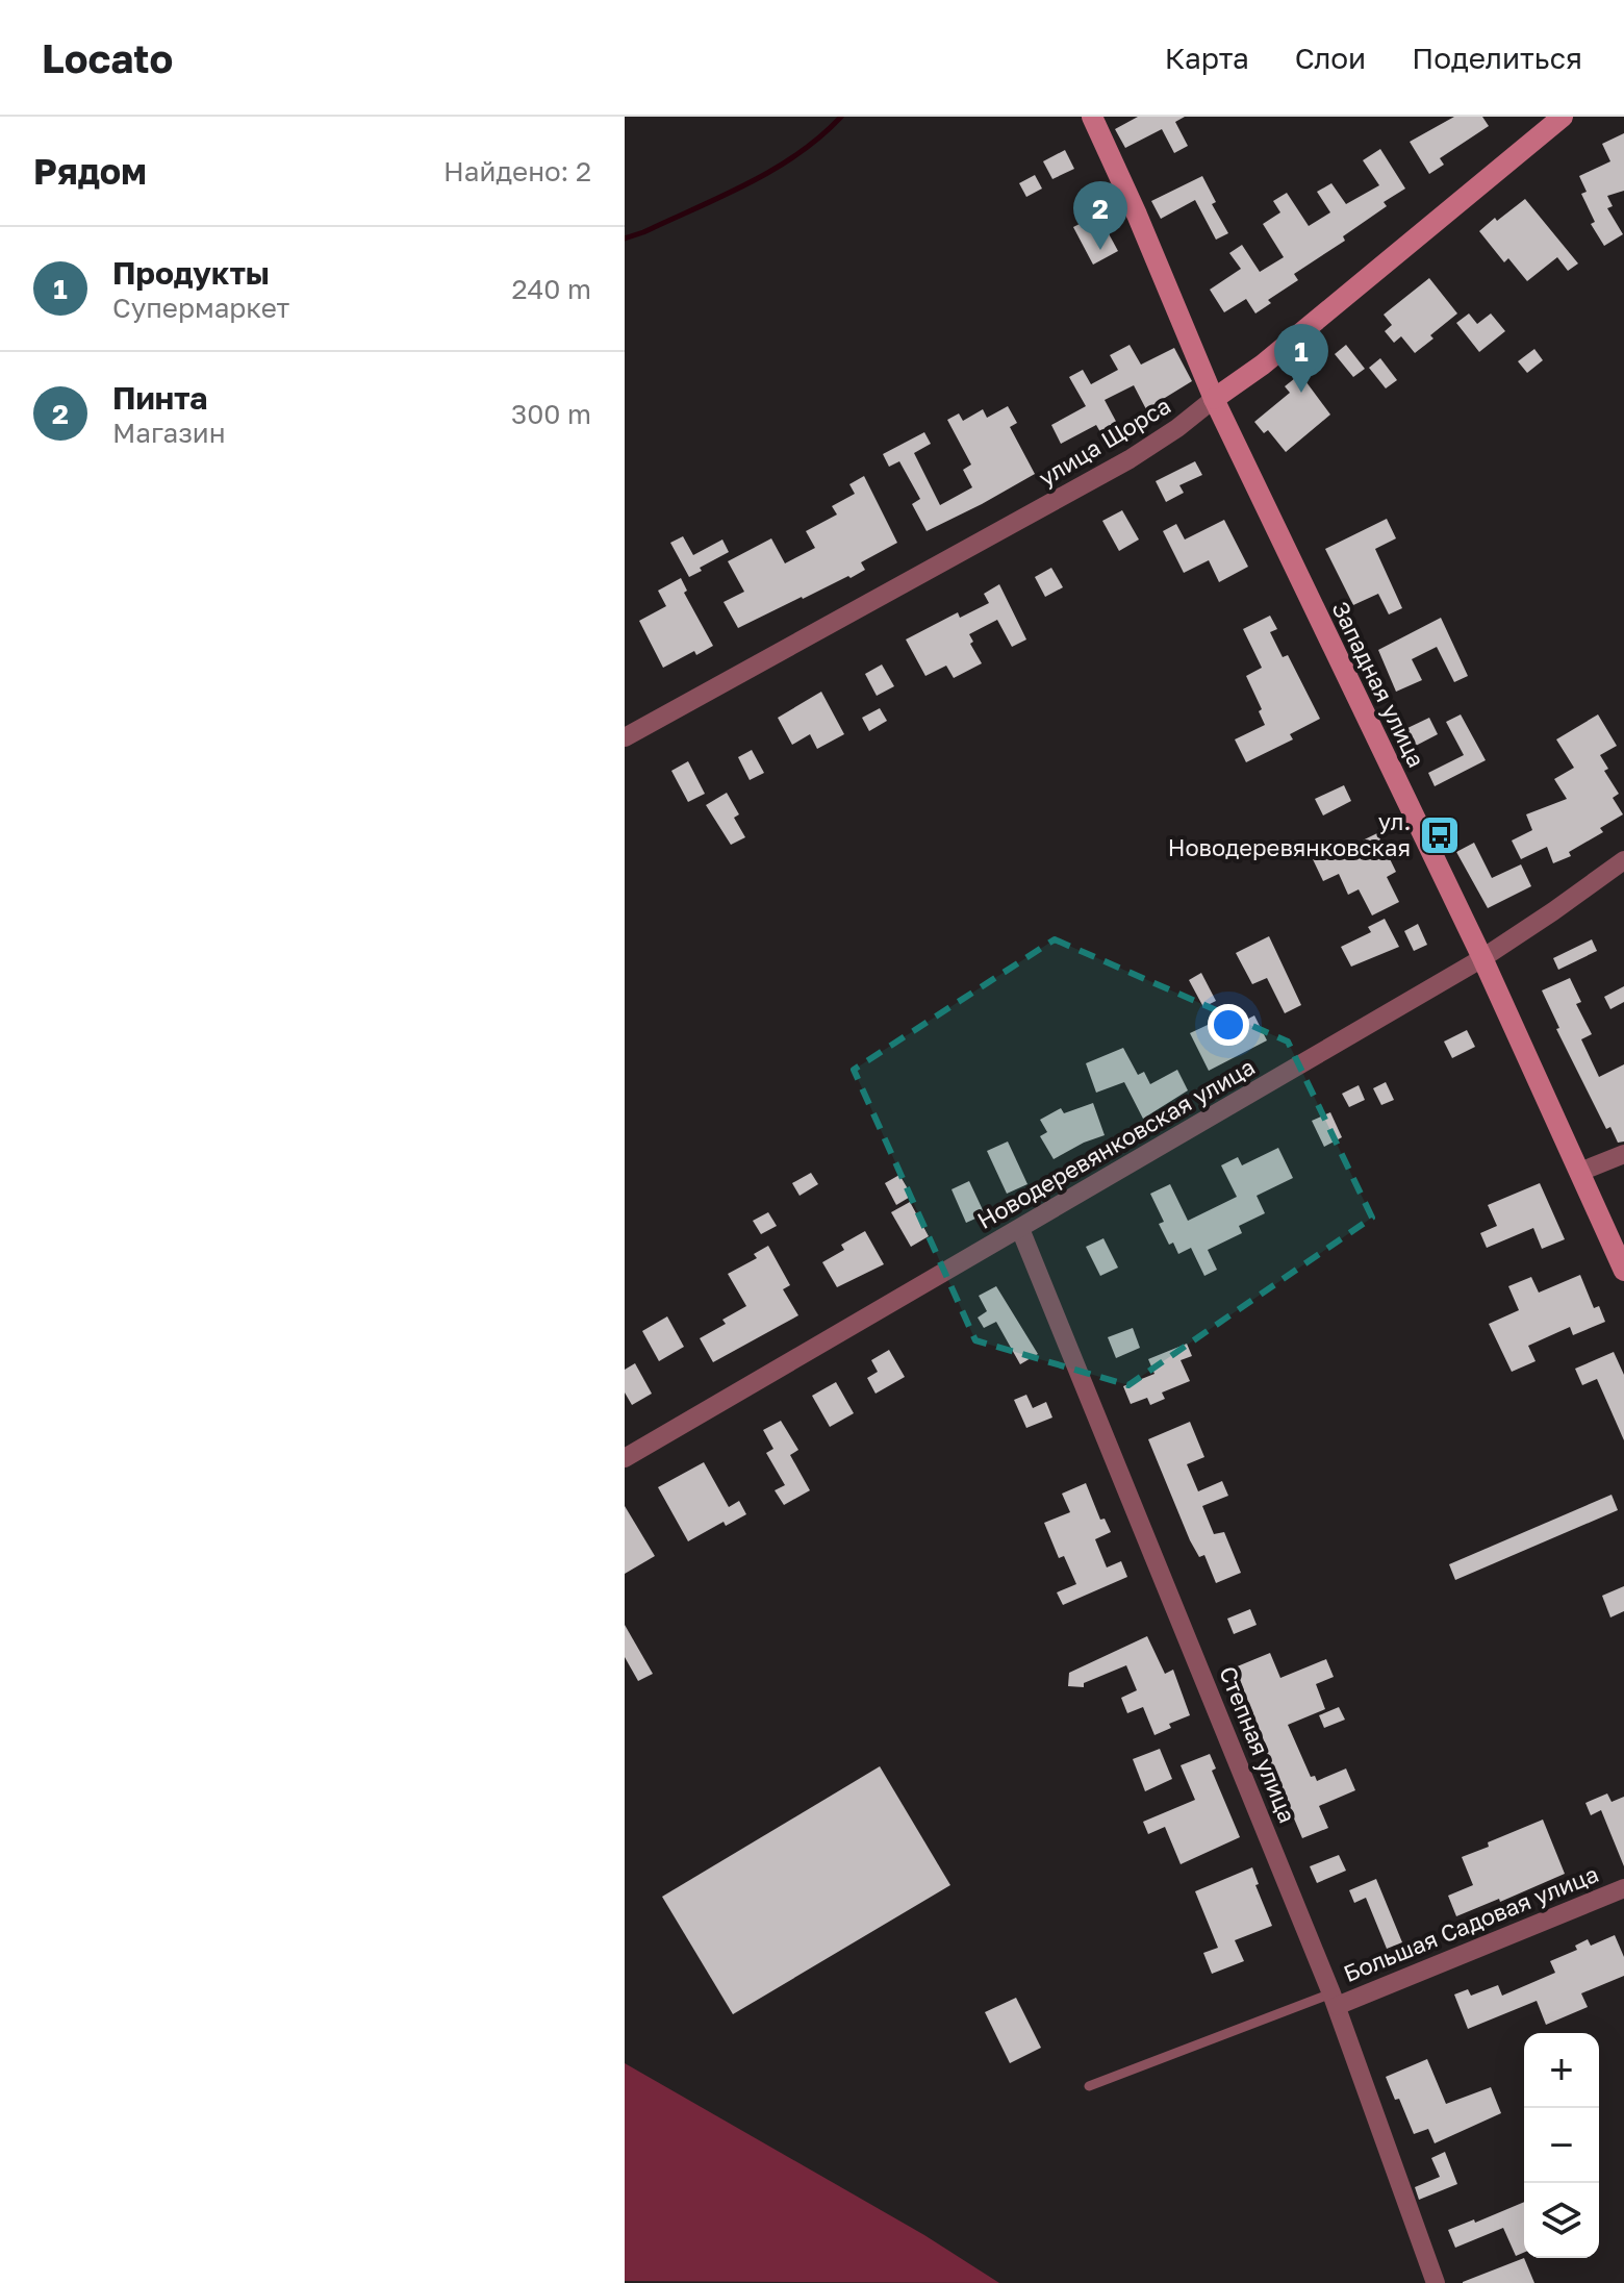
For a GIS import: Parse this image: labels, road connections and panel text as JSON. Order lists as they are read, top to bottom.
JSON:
{
  "streets": {
    "main road": ["улица Щорса", "Западная улица"],
    "street": ["Новодеревянковская улица", "Степная улица", "Большая Садовая улица"]
  },
  "crossings": [
    ["улица Щорса", "Западная улица"],
    ["Западная улица", "Новодеревянковская улица"],
    ["Новодеревянковская улица", "Степная улица"],
    ["Степная улица", "Большая Садовая улица"]
  ],
  "places": {
    "bus stop": ["ул. Новодеревянковская"]
  },
  "page": {
    "header": "Locato",
    "nav": ["Карта", "Слои", "Поделиться"],
    "heading": ["Рядом", "Найдено: 2"],
    "pins": ["2", "1"],
    "list": [
      {
        "mark": "1",
        "name": "Продукты",
        "note": "Супермаркет",
        "value": "240 m"
      },
      {
        "mark": "2",
        "name": "Пинта",
        "note": "Магазин",
        "value": "300 m"
      }
    ],
    "map_buttons": ["+", "−"]
  }
}
